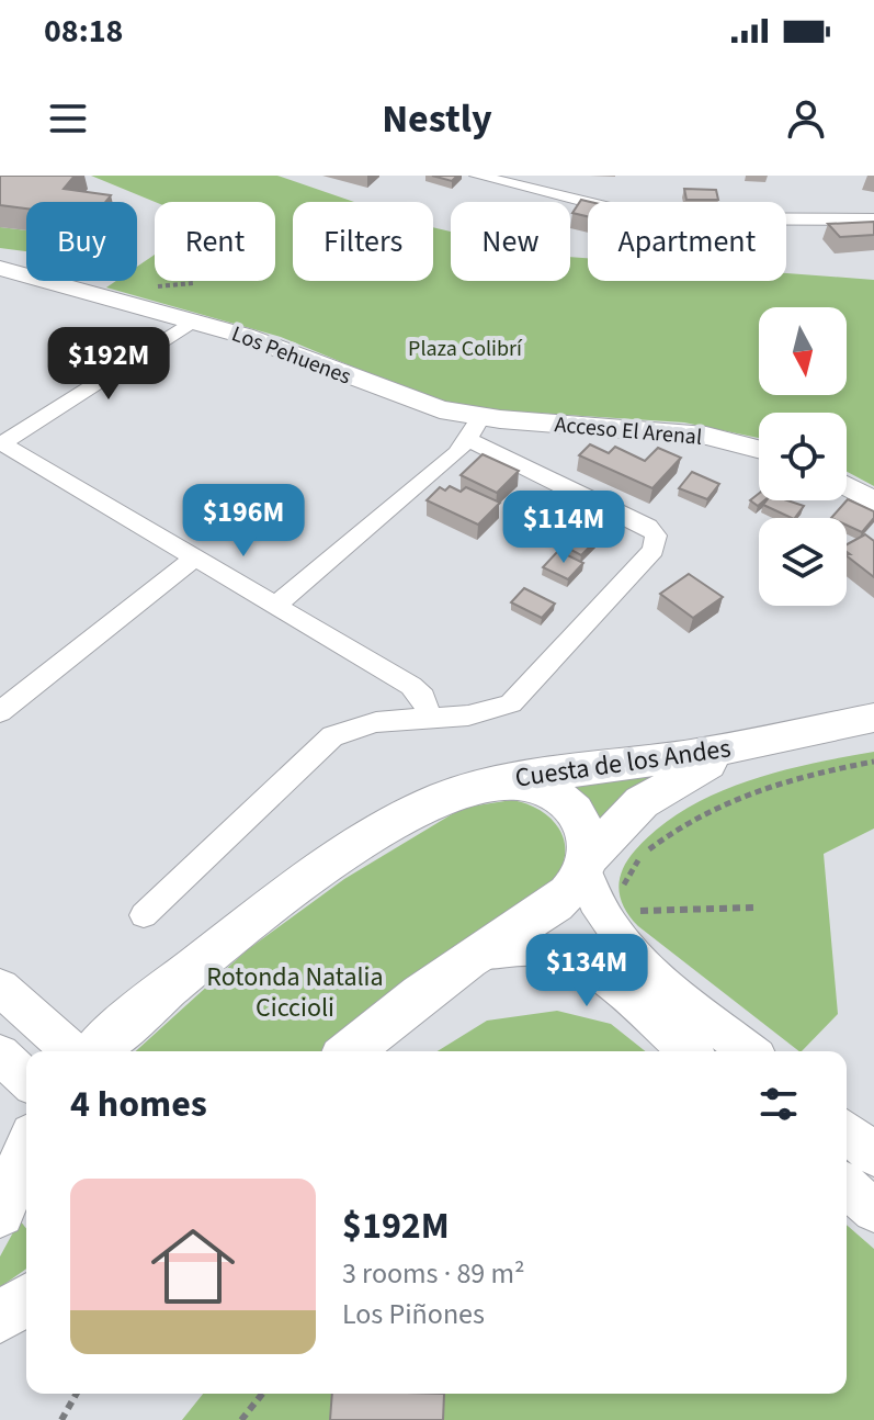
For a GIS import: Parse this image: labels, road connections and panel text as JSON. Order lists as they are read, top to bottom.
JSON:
{
  "streets": {
    "main road": ["Cuesta de los Andes"],
    "street": ["Los Pehuenes", "Acceso El Arenal"]
  },
  "crossings": [
    ["Los Pehuenes", "Acceso El Arenal"]
  ],
  "parks": ["Plaza Colibrí", "Rotonda Natalia Ciccioli"],
  "north": "bottom",
  "page": {
    "status": "08:18",
    "header": "Nestly",
    "chip": [
      "Buy",
      "Rent",
      "Filters",
      "New",
      "Apartment"
    ],
    "price": [
      "$192M",
      "$196M",
      "$114M",
      "$134M"
    ],
    "heading": "4 homes",
    "list": [
      {
        "name": "$192M",
        "note": "3 rooms · 89 m² · Los Piñones"
      }
    ]
  }
}
